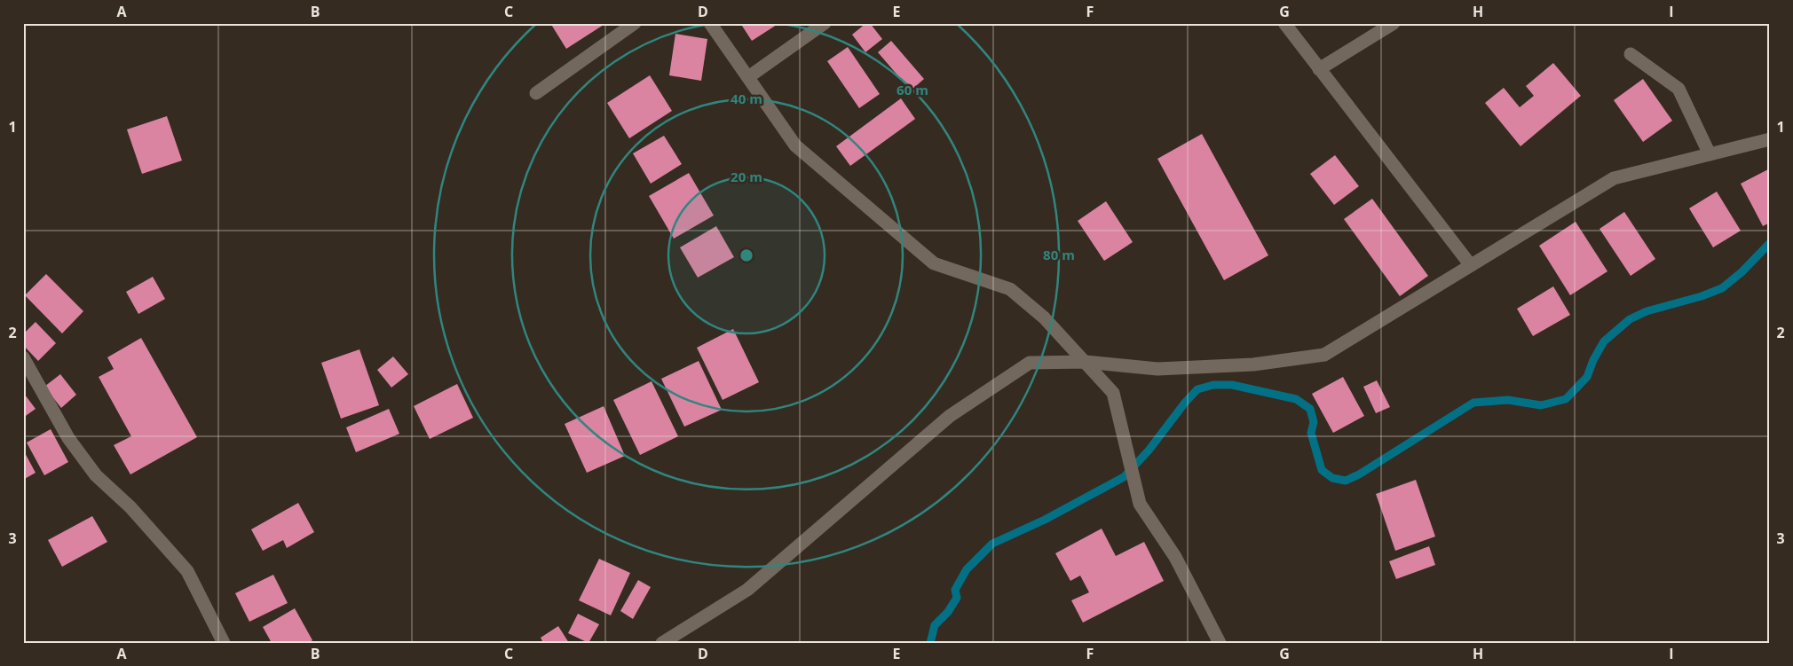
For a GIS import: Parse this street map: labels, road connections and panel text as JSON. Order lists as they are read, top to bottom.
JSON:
{
  "grid": {
    "columns": [
      "A",
      "B",
      "C",
      "D",
      "E",
      "F",
      "G",
      "H",
      "I"
    ],
    "rows": ["1", "2", "3"]
  },
  "rings": [
    "60 m",
    "40 m",
    "20 m",
    "80 m"
  ]
}
